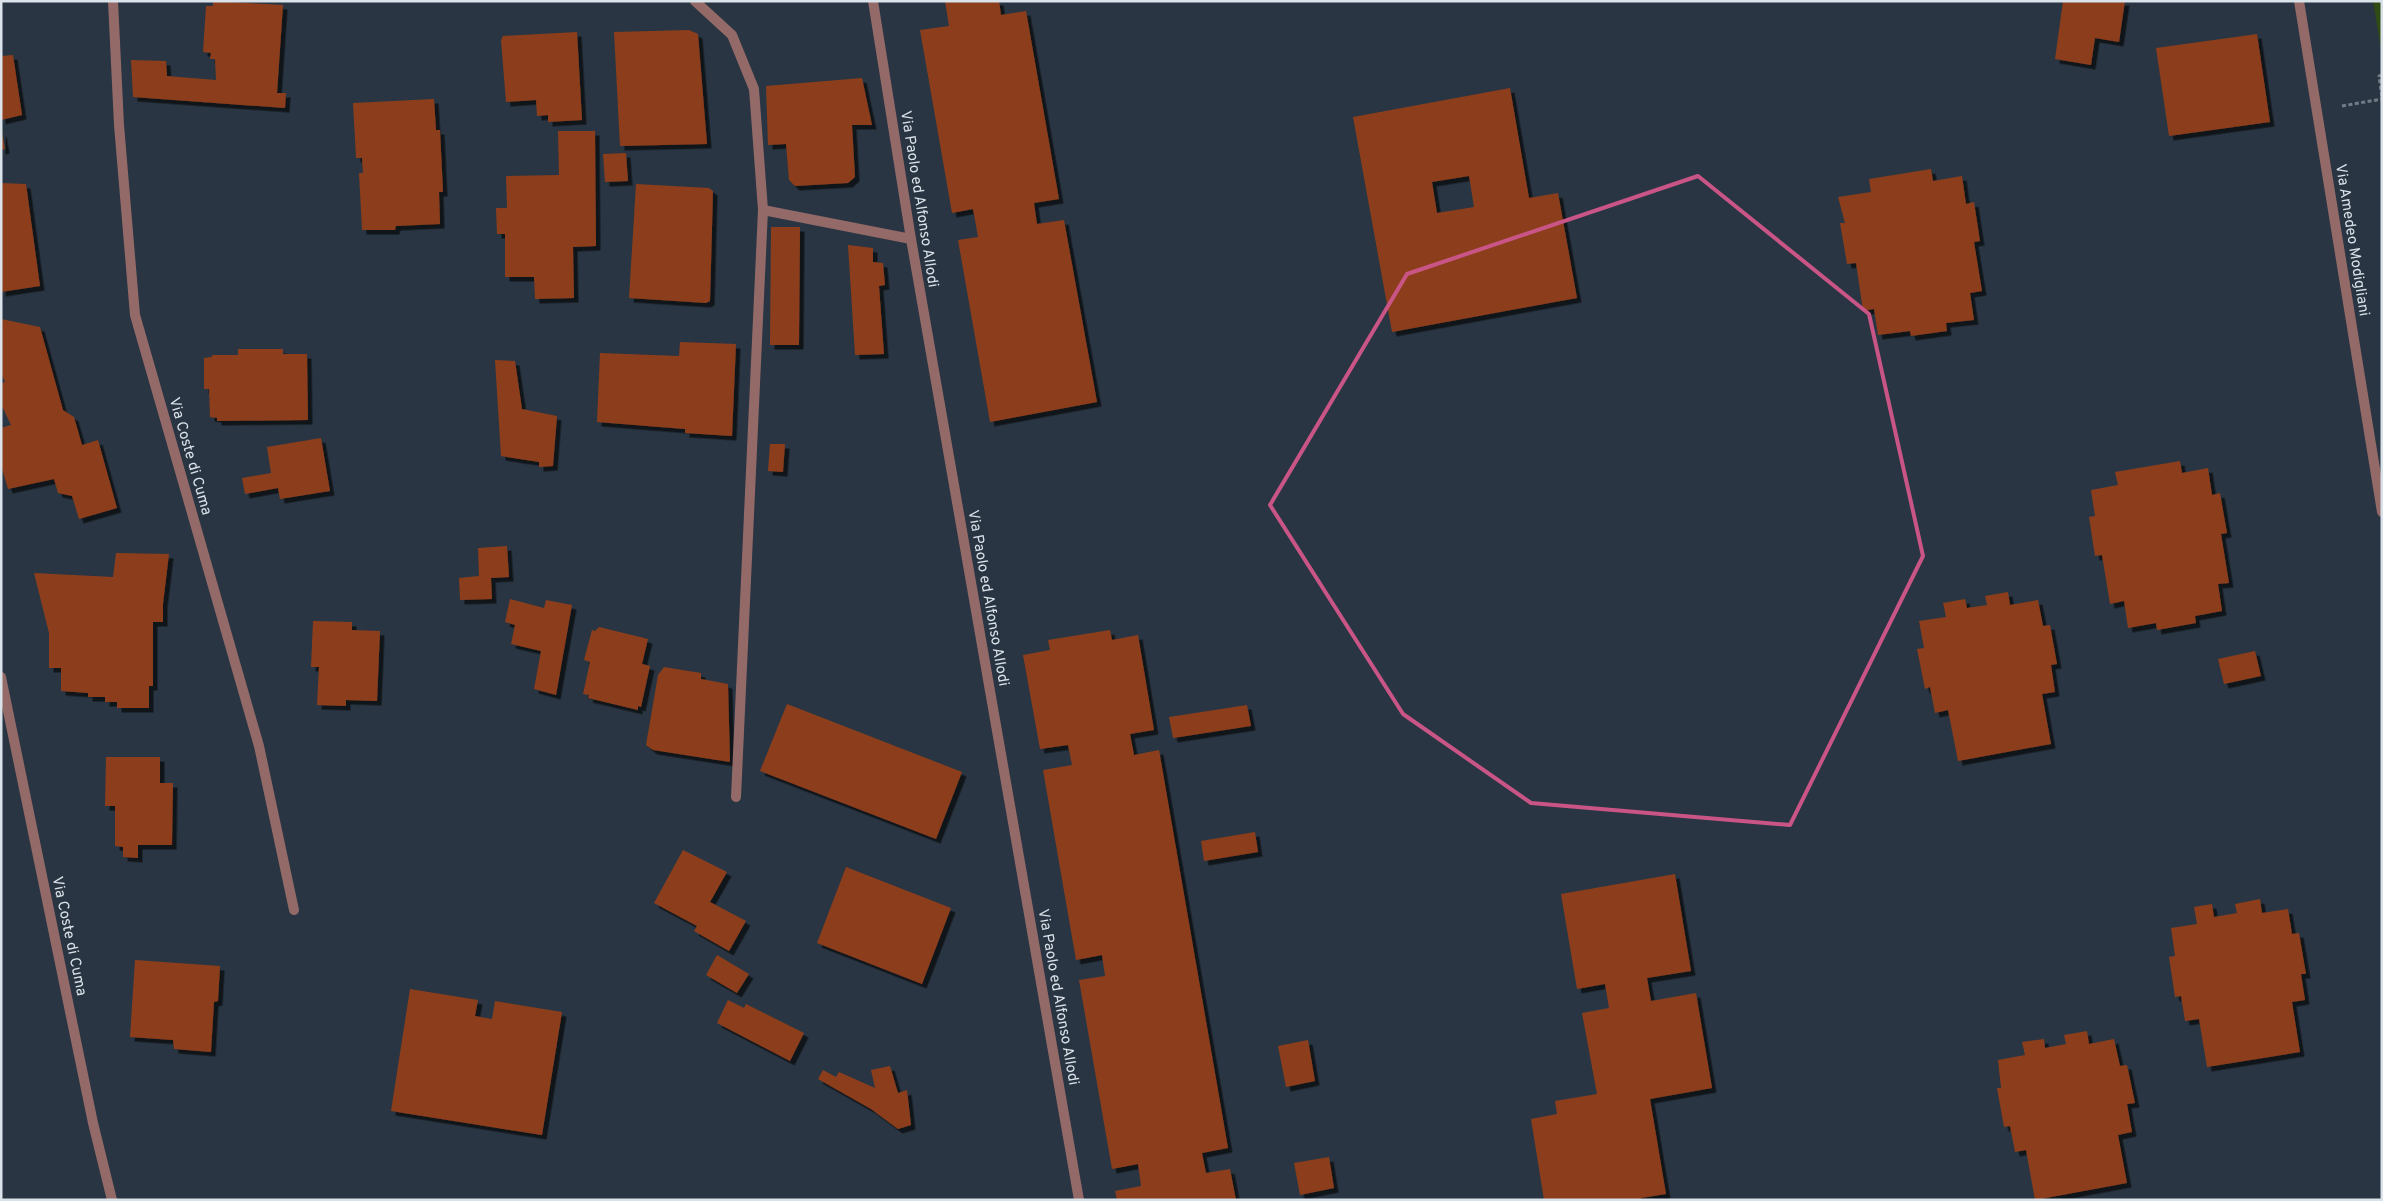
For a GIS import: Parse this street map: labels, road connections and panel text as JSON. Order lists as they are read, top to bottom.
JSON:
{
  "streets": {
    "street": ["Via Paolo ed Alfonso Allodi", "Via Amedeo Modigliani", "Via Coste di Cuma"]
  }
}
